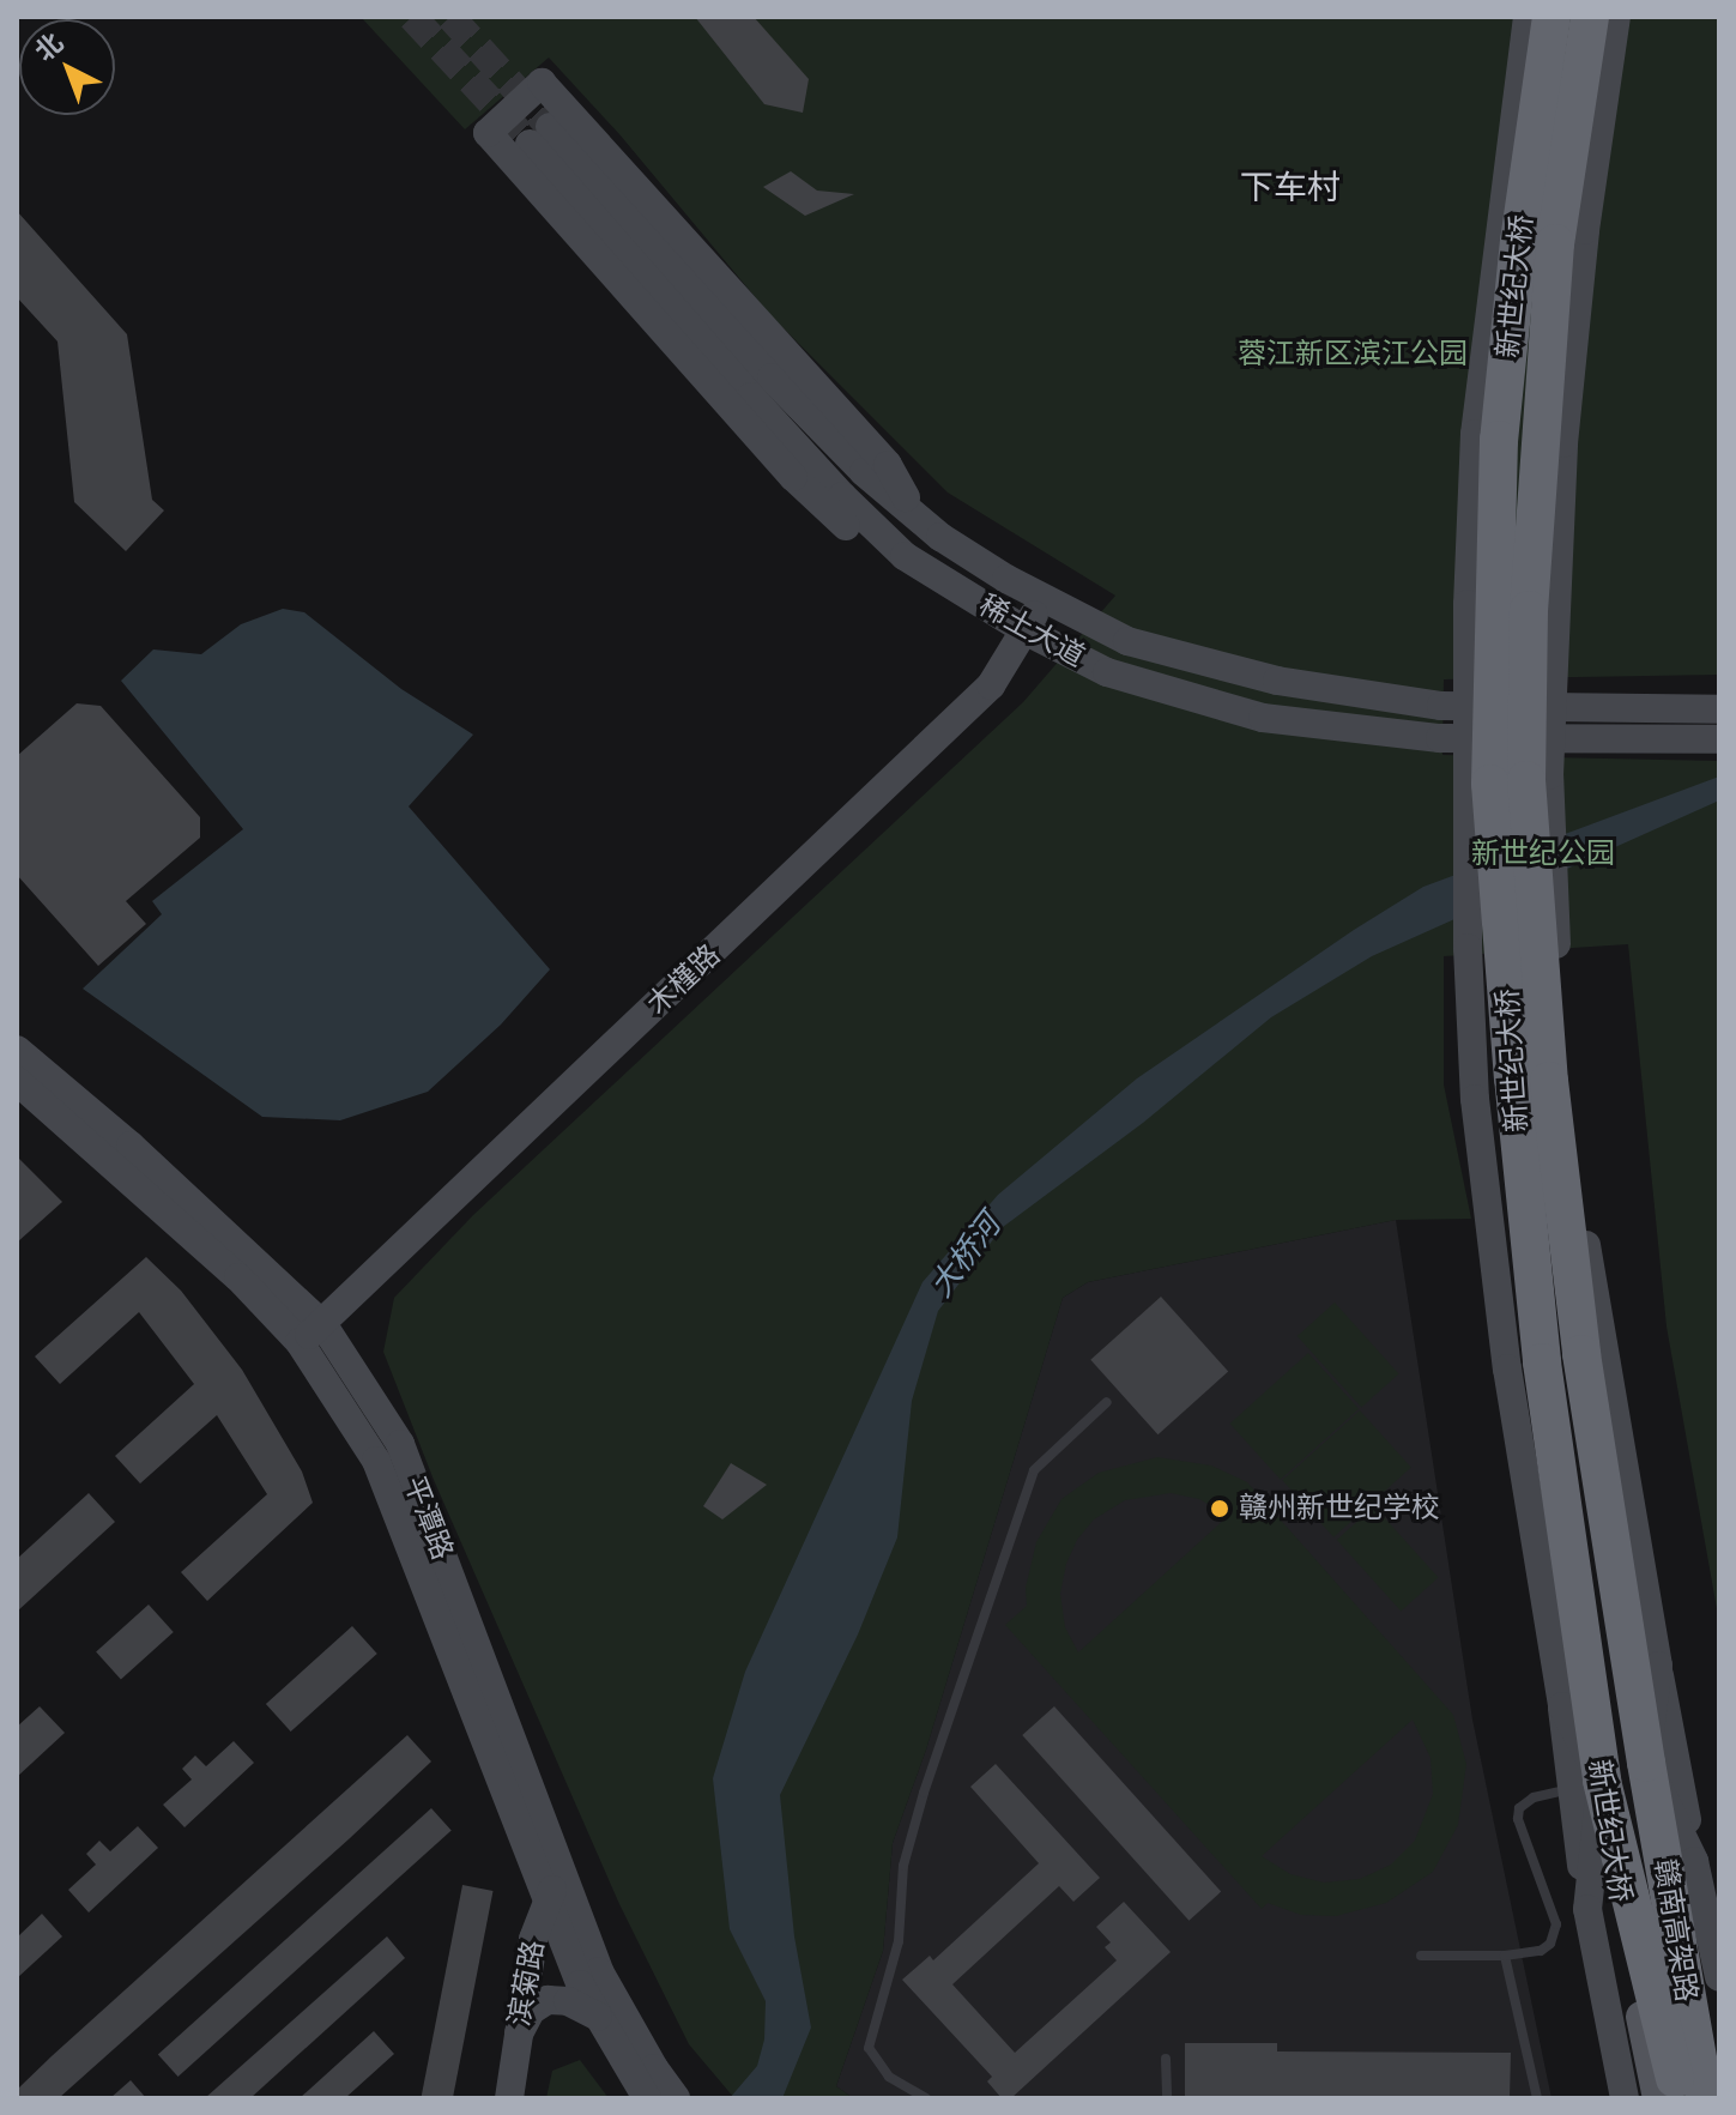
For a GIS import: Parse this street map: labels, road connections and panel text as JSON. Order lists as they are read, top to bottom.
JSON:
{
  "streets": {
    "highway": ["新世纪大桥", "赣南高架路"],
    "street": [
      "稀土大道",
      "木槿路",
      "平潭路",
      "滨菊路"
    ]
  },
  "crossings": [
    ["新世纪大桥", "赣南高架路"],
    ["稀土大道", "木槿路"],
    ["木槿路", "平潭路"],
    ["平潭路", "滨菊路"]
  ],
  "districts": ["下车村"],
  "water": ["大桥河"],
  "parks": ["蓉江新区滨江公园", "新世纪公园"],
  "places": ["赣州新世纪学校"],
  "north": "top left"
}
